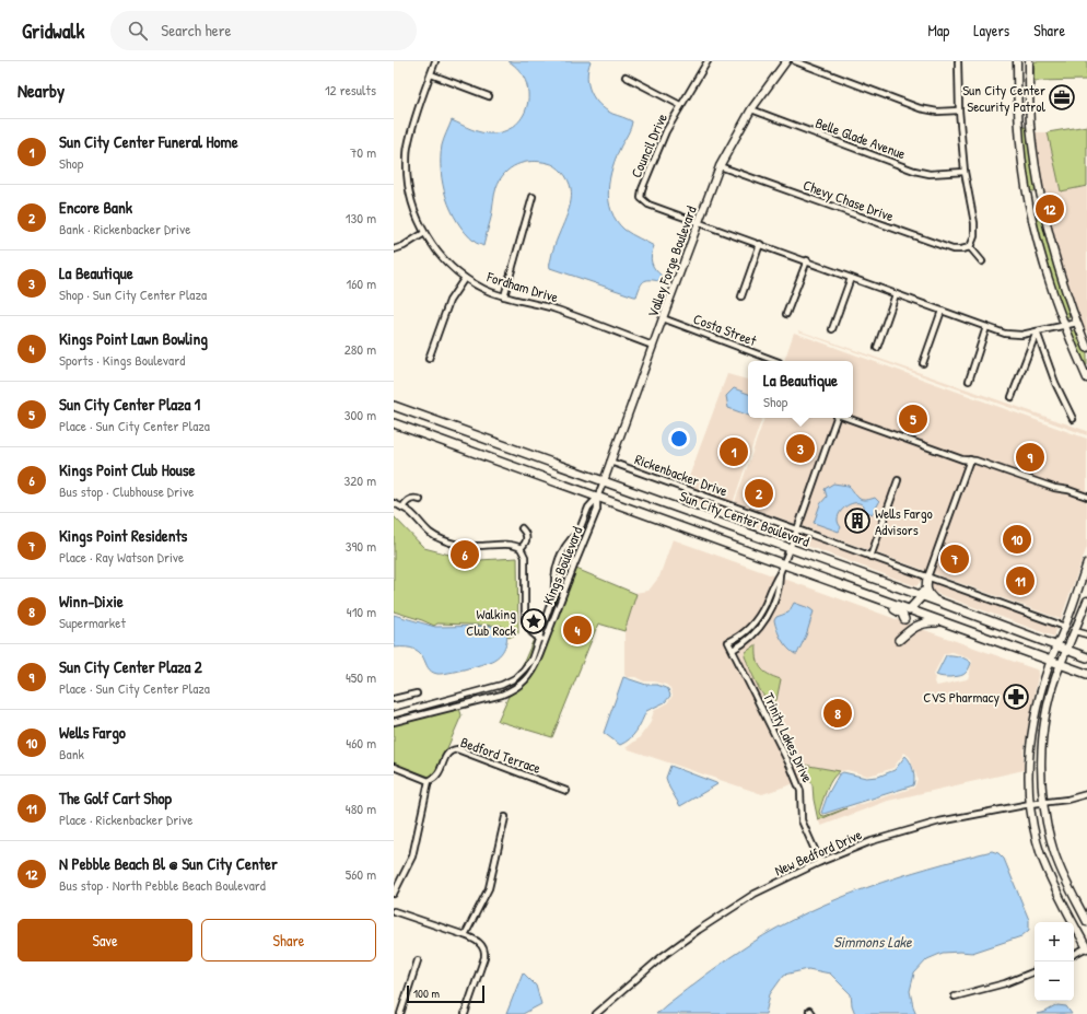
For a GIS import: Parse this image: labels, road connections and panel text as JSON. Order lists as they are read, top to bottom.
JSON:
{
  "streets": {
    "main road": ["Sun City Center Boulevard"],
    "street": [
      "Belle Glade Avenue",
      "Council Drive",
      "Chevy Chase Drive",
      "Valley Forge Boulevard",
      "Fordham Drive",
      "Costa Street",
      "Rickenbacker Drive",
      "Kings Boulevard",
      "Trinity Lakes Drive",
      "Bedford Terrace",
      "New Bedford Drive"
    ]
  },
  "crossings": [
    ["Belle Glade Avenue", "Valley Forge Boulevard"],
    ["Council Drive", "Valley Forge Boulevard"],
    ["Chevy Chase Drive", "Valley Forge Boulevard"],
    ["Valley Forge Boulevard", "Fordham Drive"],
    ["Valley Forge Boulevard", "Costa Street"],
    ["Valley Forge Boulevard", "Rickenbacker Drive"],
    ["Valley Forge Boulevard", "Sun City Center Boulevard"],
    ["Valley Forge Boulevard", "Kings Boulevard"],
    ["Rickenbacker Drive", "Trinity Lakes Drive"],
    ["Sun City Center Boulevard", "Kings Boulevard"],
    ["Sun City Center Boulevard", "Trinity Lakes Drive"],
    ["Trinity Lakes Drive", "New Bedford Drive"]
  ],
  "water": ["Simmons Lake"],
  "places": {
    "office": ["Sun City Center Security Patrol"],
    "building": ["Wells Fargo Advisors"],
    "place": ["Walking Club Rock"],
    "pharmacy": ["CVS Pharmacy"]
  },
  "scale_bar": "100 m",
  "page": {
    "header": "Gridwalk",
    "search": "Search here",
    "nav": ["Map", "Layers", "Share"],
    "heading": ["Nearby", "12 results"],
    "list": [
      {
        "mark": "1",
        "name": "Sun City Center Funeral Home",
        "note": "Shop",
        "value": "70 m"
      },
      {
        "mark": "2",
        "name": "Encore Bank",
        "note": "Bank · Rickenbacker Drive",
        "value": "130 m"
      },
      {
        "mark": "3",
        "name": "La Beautique",
        "note": "Shop · Sun City Center Plaza",
        "value": "160 m"
      },
      {
        "mark": "4",
        "name": "Kings Point Lawn Bowling",
        "note": "Sports · Kings Boulevard",
        "value": "280 m"
      },
      {
        "mark": "5",
        "name": "Sun City Center Plaza 1",
        "note": "Place · Sun City Center Plaza",
        "value": "300 m"
      },
      {
        "mark": "6",
        "name": "Kings Point Club House",
        "note": "Bus stop · Clubhouse Drive",
        "value": "320 m"
      },
      {
        "mark": "7",
        "name": "Kings Point Residents",
        "note": "Place · Ray Watson Drive",
        "value": "390 m"
      },
      {
        "mark": "8",
        "name": "Winn-Dixie",
        "note": "Supermarket",
        "value": "410 m"
      },
      {
        "mark": "9",
        "name": "Sun City Center Plaza 2",
        "note": "Place · Sun City Center Plaza",
        "value": "450 m"
      },
      {
        "mark": "10",
        "name": "Wells Fargo",
        "note": "Bank",
        "value": "460 m"
      },
      {
        "mark": "11",
        "name": "The Golf Cart Shop",
        "note": "Place · Rickenbacker Drive",
        "value": "480 m"
      },
      {
        "mark": "12",
        "name": "N Pebble Beach Bl @ Sun City Center",
        "note": "Bus stop · North Pebble Beach Boulevard",
        "value": "560 m"
      }
    ],
    "pins": [
      "12",
      "5",
      "3",
      "1",
      "9",
      "2",
      "10",
      "6",
      "7",
      "11",
      "4",
      "8"
    ],
    "popup": ["La Beautique", "Shop"],
    "buttons": ["Save", "Share"],
    "map_buttons": ["+", "−"],
    "scale": "100 m"
  }
}
